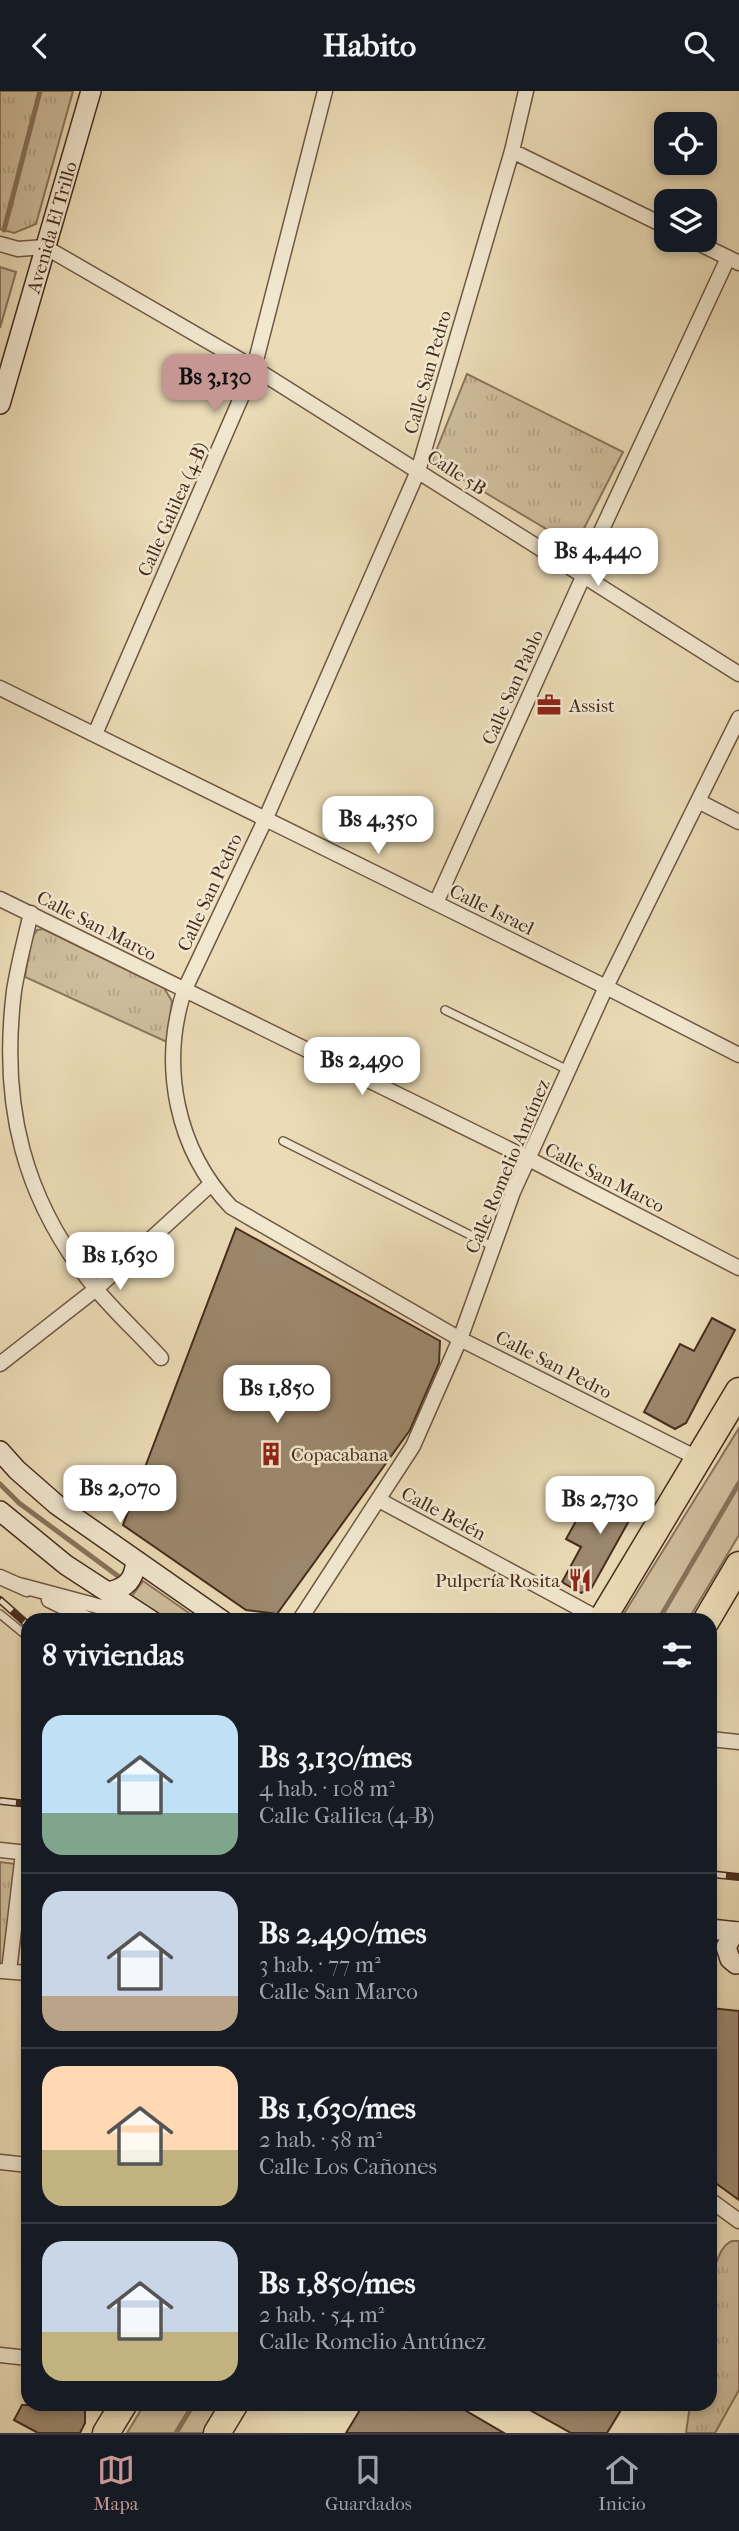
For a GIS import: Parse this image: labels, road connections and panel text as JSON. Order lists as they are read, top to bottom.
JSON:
{
  "streets": {
    "main road": ["Avenida El Trillo"],
    "street": [
      "Calle San Pedro",
      "Calle 5B",
      "Calle Galilea (4-B)",
      "Calle San Pablo",
      "Calle Israel",
      "Calle San Marco",
      "Calle Romelio Antúnez",
      "Calle Belén"
    ]
  },
  "crossings": [
    ["Avenida El Trillo", "Calle 5B"],
    ["Calle San Pedro", "Calle 5B"],
    ["Calle San Pedro", "Calle Israel"],
    ["Calle San Pedro", "Calle San Marco"],
    ["Calle San Pedro", "Calle Romelio Antúnez"],
    ["Calle 5B", "Calle Galilea (4-B)"],
    ["Calle 5B", "Calle San Pablo"],
    ["Calle Galilea (4-B)", "Calle Israel"],
    ["Calle San Pablo", "Calle Israel"],
    ["Calle Israel", "Calle Romelio Antúnez"],
    ["Calle San Marco", "Calle Romelio Antúnez"],
    ["Calle Romelio Antúnez", "Calle Belén"]
  ],
  "places": {
    "office": ["Assist"],
    "building": ["Copacabana"],
    "restaurant": ["Pulpería Rosita"]
  },
  "page": {
    "header": "Habito",
    "price": [
      "Bs 3,130",
      "Bs 4,440",
      "Bs 4,350",
      "Bs 2,490",
      "Bs 1,630",
      "Bs 1,850",
      "Bs 2,070",
      "Bs 2,730"
    ],
    "heading": "8 viviendas",
    "list": [
      {
        "name": "Bs 3,130/mes",
        "note": "4 hab. · 108 m² · Calle Galilea (4-B)"
      },
      {
        "name": "Bs 2,490/mes",
        "note": "3 hab. · 77 m² · Calle San Marco"
      },
      {
        "name": "Bs 1,630/mes",
        "note": "2 hab. · 58 m² · Calle Los Cañones"
      },
      {
        "name": "Bs 1,850/mes",
        "note": "2 hab. · 54 m² · Calle Romelio Antúnez"
      }
    ],
    "tabs": ["Mapa", "Guardados", "Inicio"]
  }
}
